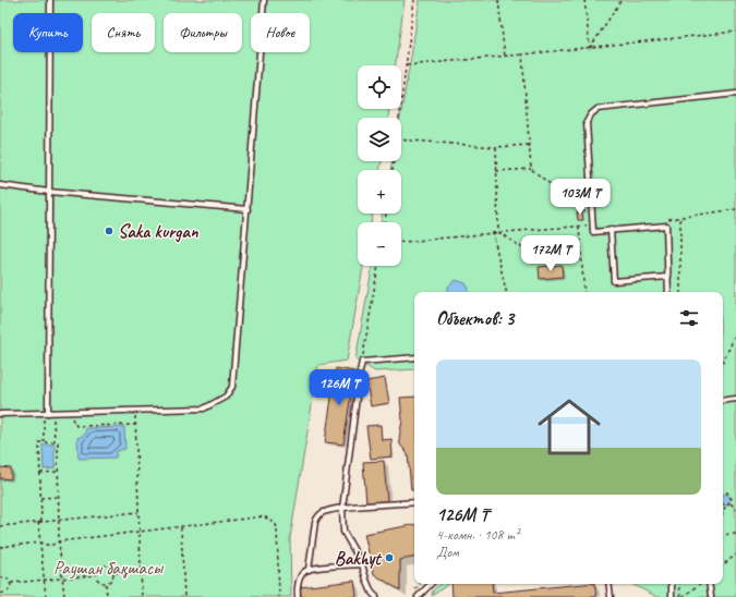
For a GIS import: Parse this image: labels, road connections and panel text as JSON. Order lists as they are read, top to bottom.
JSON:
{
  "parks": ["Раушан бақшасы"],
  "places": ["Saka kurgan", "Bakhyt"],
  "page": {
    "chip": [
      "Купить",
      "Снять",
      "Фильтры",
      "Новое"
    ],
    "map_buttons": ["+", "−"],
    "price": ["103M ₸", "172M ₸", "126M ₸"],
    "heading": "Объектов: 3",
    "list": [
      {
        "name": "126M ₸",
        "note": "4-комн. · 108 m² · Дом"
      }
    ]
  }
}
